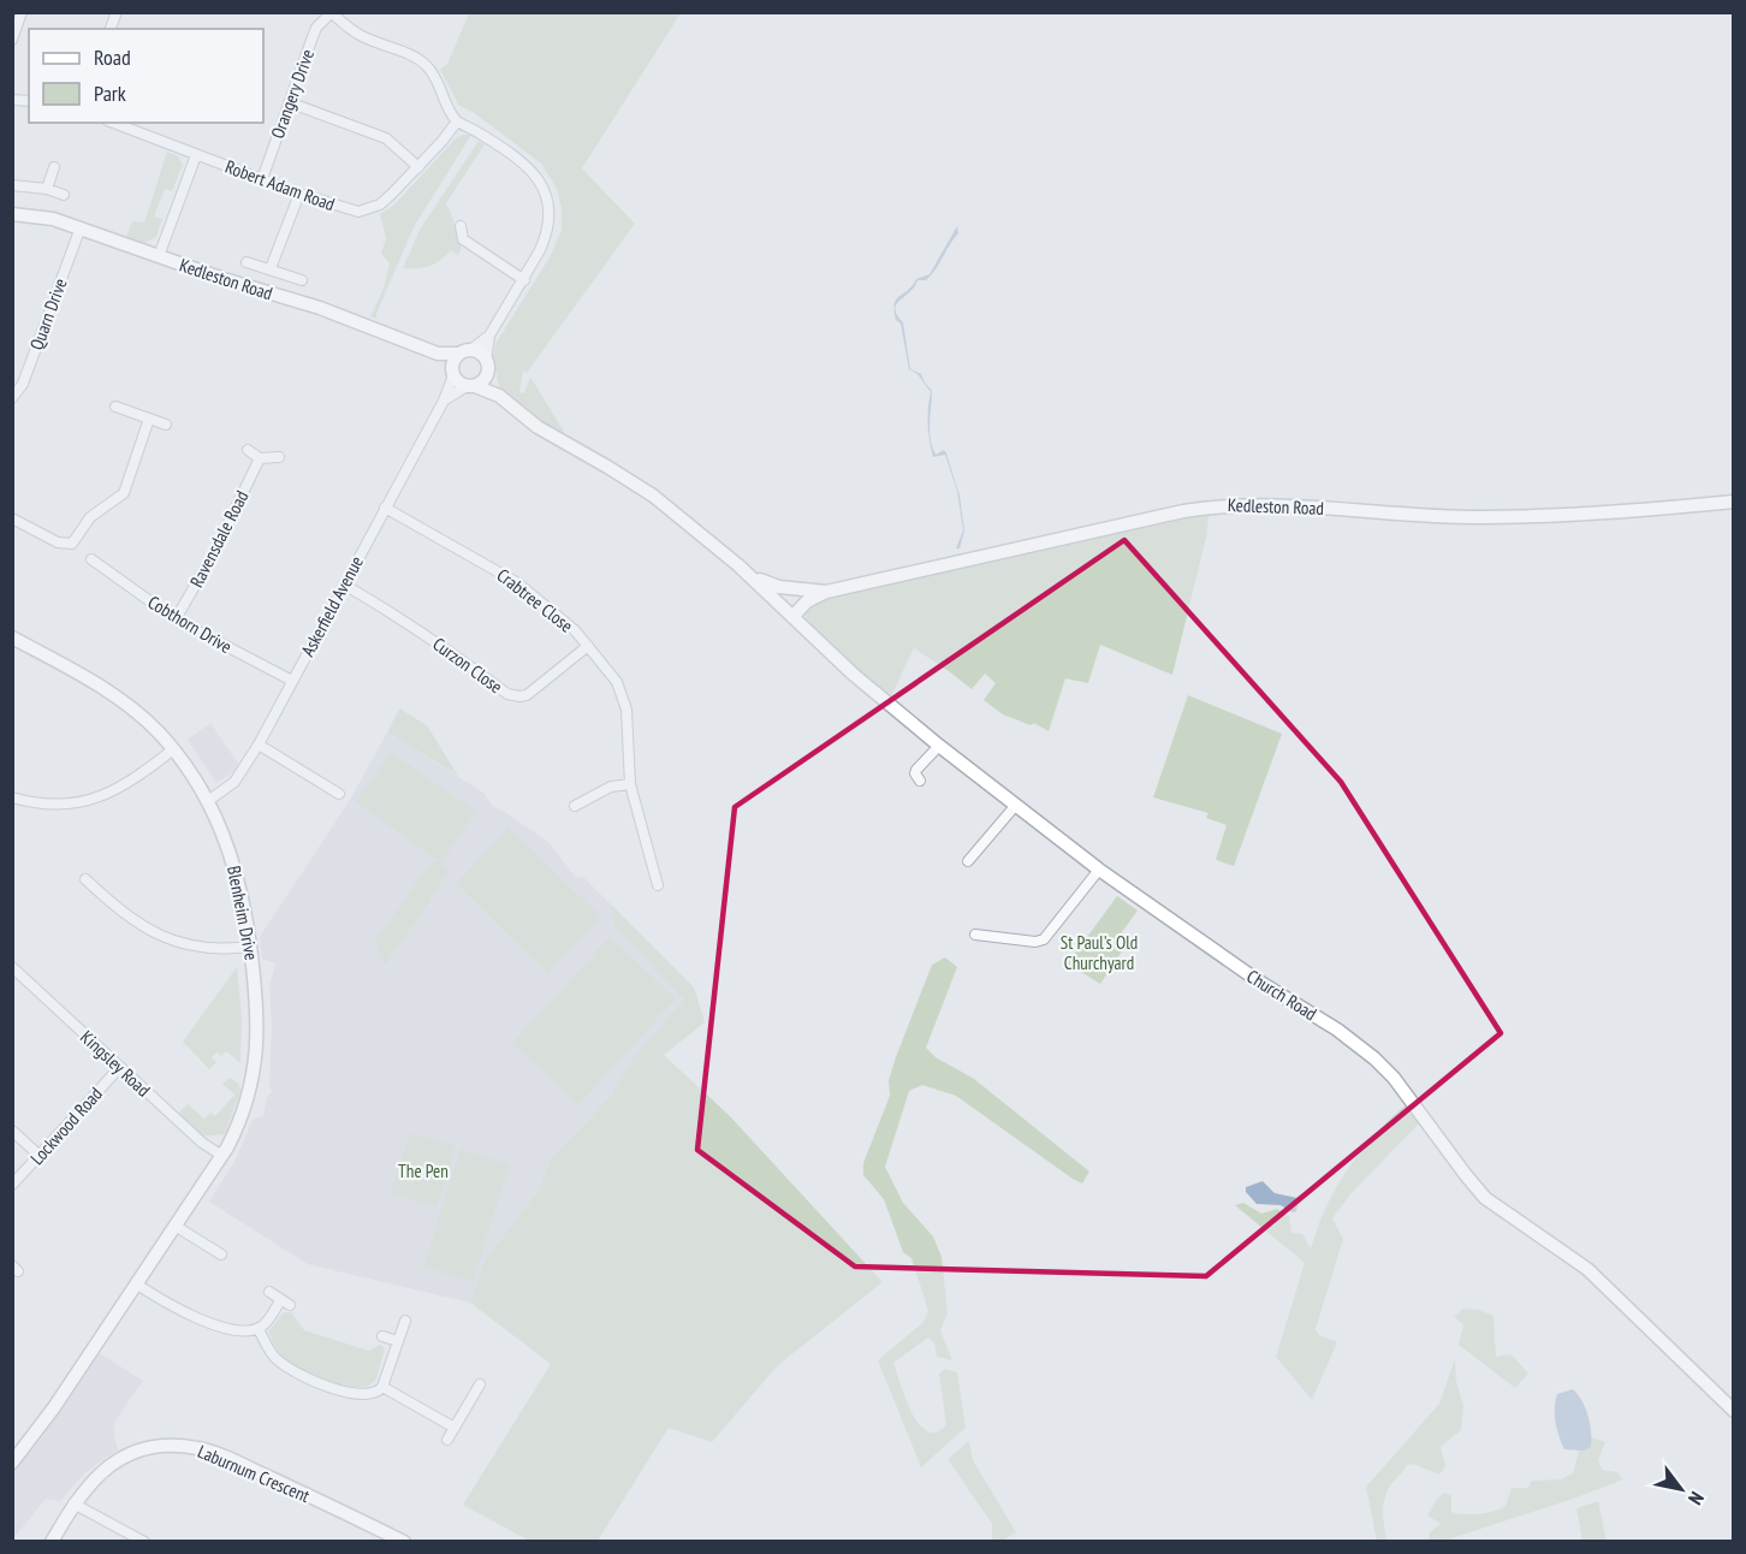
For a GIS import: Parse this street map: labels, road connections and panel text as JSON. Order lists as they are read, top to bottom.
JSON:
{
  "streets": {
    "street": [
      "Orangery Drive",
      "Robert Adam Road",
      "Kedleston Road",
      "Quarn Drive",
      "Ravensdale Road",
      "Crabtree Close",
      "Askerfield Avenue",
      "Cobthorn Drive",
      "Curzon Close",
      "Blenheim Drive",
      "Church Road",
      "Kingsley Road",
      "Lockwood Road",
      "Laburnum Crescent"
    ]
  },
  "crossings": [
    ["Orangery Drive", "Robert Adam Road"],
    ["Kedleston Road", "Quarn Drive"],
    ["Kedleston Road", "Askerfield Avenue"],
    ["Kedleston Road", "Church Road"],
    ["Ravensdale Road", "Cobthorn Drive"],
    ["Crabtree Close", "Askerfield Avenue"],
    ["Crabtree Close", "Curzon Close"],
    ["Askerfield Avenue", "Cobthorn Drive"],
    ["Askerfield Avenue", "Curzon Close"],
    ["Askerfield Avenue", "Blenheim Drive"],
    ["Blenheim Drive", "Kingsley Road"],
    ["Kingsley Road", "Lockwood Road"]
  ],
  "parks": ["St Paul's Old Churchyard", "The Pen"],
  "legend": ["Road", "Park"],
  "north": "bottom right"
}
